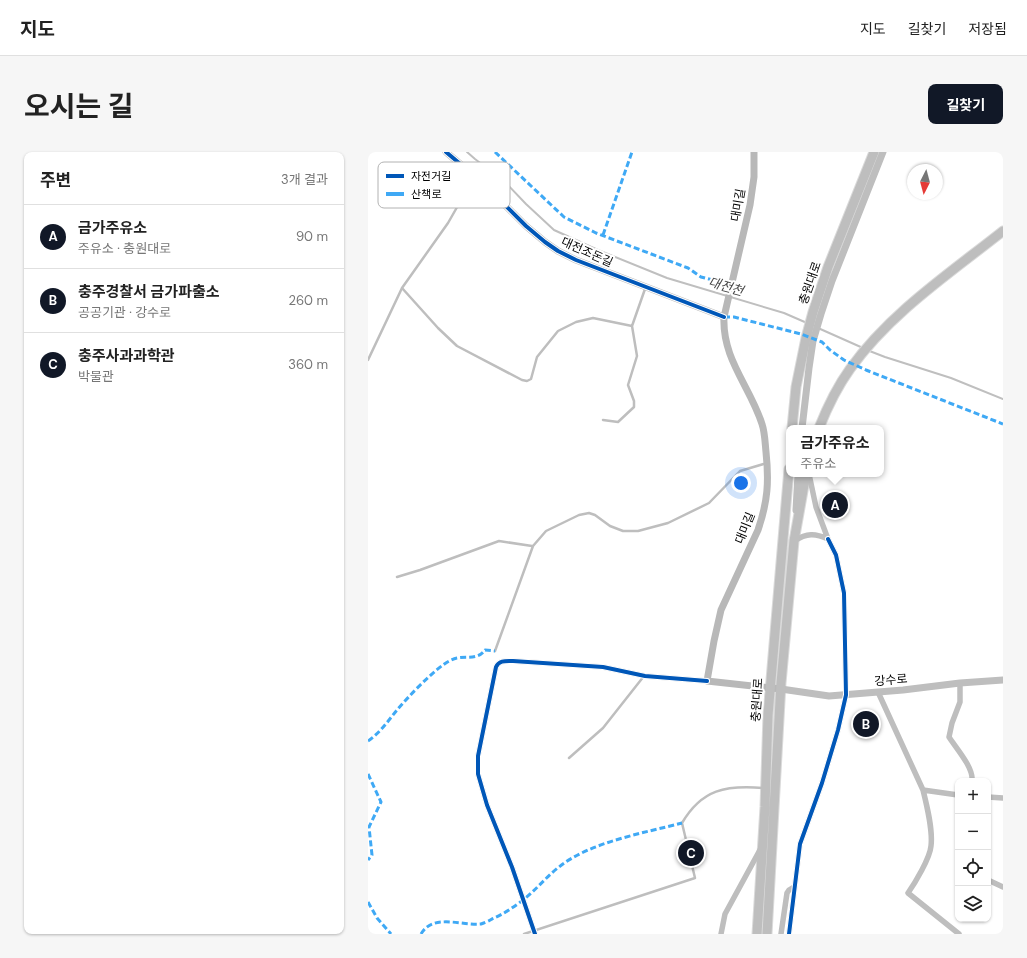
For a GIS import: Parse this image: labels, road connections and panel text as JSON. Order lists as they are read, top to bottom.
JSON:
{
  "streets": {
    "highway": ["충원대로"],
    "main road": ["대미길"],
    "street": ["대전조돈길", "강수로"]
  },
  "crossings": [
    ["대미길", "대전조돈길"],
    ["충원대로", "강수로"]
  ],
  "water": ["대전천"],
  "legend": ["자전거길", "산책로"],
  "north": "bottom",
  "page": {
    "header": "지도",
    "nav": ["지도", "길찾기", "저장됨"],
    "title": "오시는 길",
    "buttons": "길찾기",
    "heading": ["주변", "3개 결과"],
    "list": [
      {
        "mark": "A",
        "name": "금가주유소",
        "note": "주유소 · 충원대로",
        "value": "90 m"
      },
      {
        "mark": "B",
        "name": "충주경찰서 금가파출소",
        "note": "공공기관 · 강수로",
        "value": "260 m"
      },
      {
        "mark": "C",
        "name": "충주사과과학관",
        "note": "박물관",
        "value": "360 m"
      }
    ],
    "popup": ["금가주유소", "주유소"],
    "pins": ["A", "B", "C"],
    "map_buttons": ["+", "−"]
  }
}
